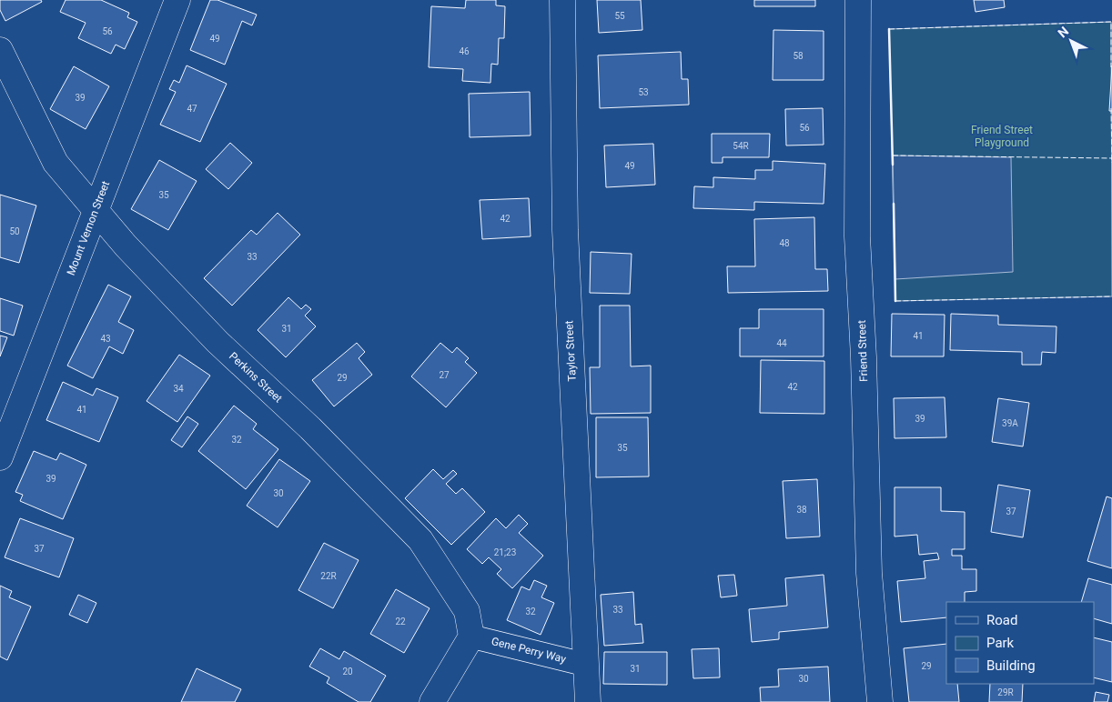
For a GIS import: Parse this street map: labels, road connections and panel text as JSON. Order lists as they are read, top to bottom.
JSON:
{
  "streets": {
    "street": [
      "Mount Vernon Street",
      "Taylor Street",
      "Friend Street",
      "Perkins Street",
      "Gene Perry Way"
    ]
  },
  "crossings": [
    ["Mount Vernon Street", "Perkins Street"],
    ["Taylor Street", "Gene Perry Way"],
    ["Perkins Street", "Gene Perry Way"]
  ],
  "parks": ["Friend Street Playground"],
  "house_numbers": [
    "55",
    "56",
    "49",
    "46",
    "58",
    "53",
    "39",
    "47",
    "56",
    "54R",
    "49",
    "35",
    "42",
    "50",
    "48",
    "33",
    "31",
    "41",
    "43",
    "44",
    "27",
    "29",
    "42",
    "34",
    "41",
    "39",
    "39A",
    "32",
    "35",
    "39",
    "30",
    "38",
    "37",
    "37",
    "21;23",
    "22R",
    "33",
    "32",
    "22",
    "29",
    "31",
    "20",
    "30",
    "29R"
  ],
  "legend": ["Road", "Park", "Building"],
  "north": "top left"
}
